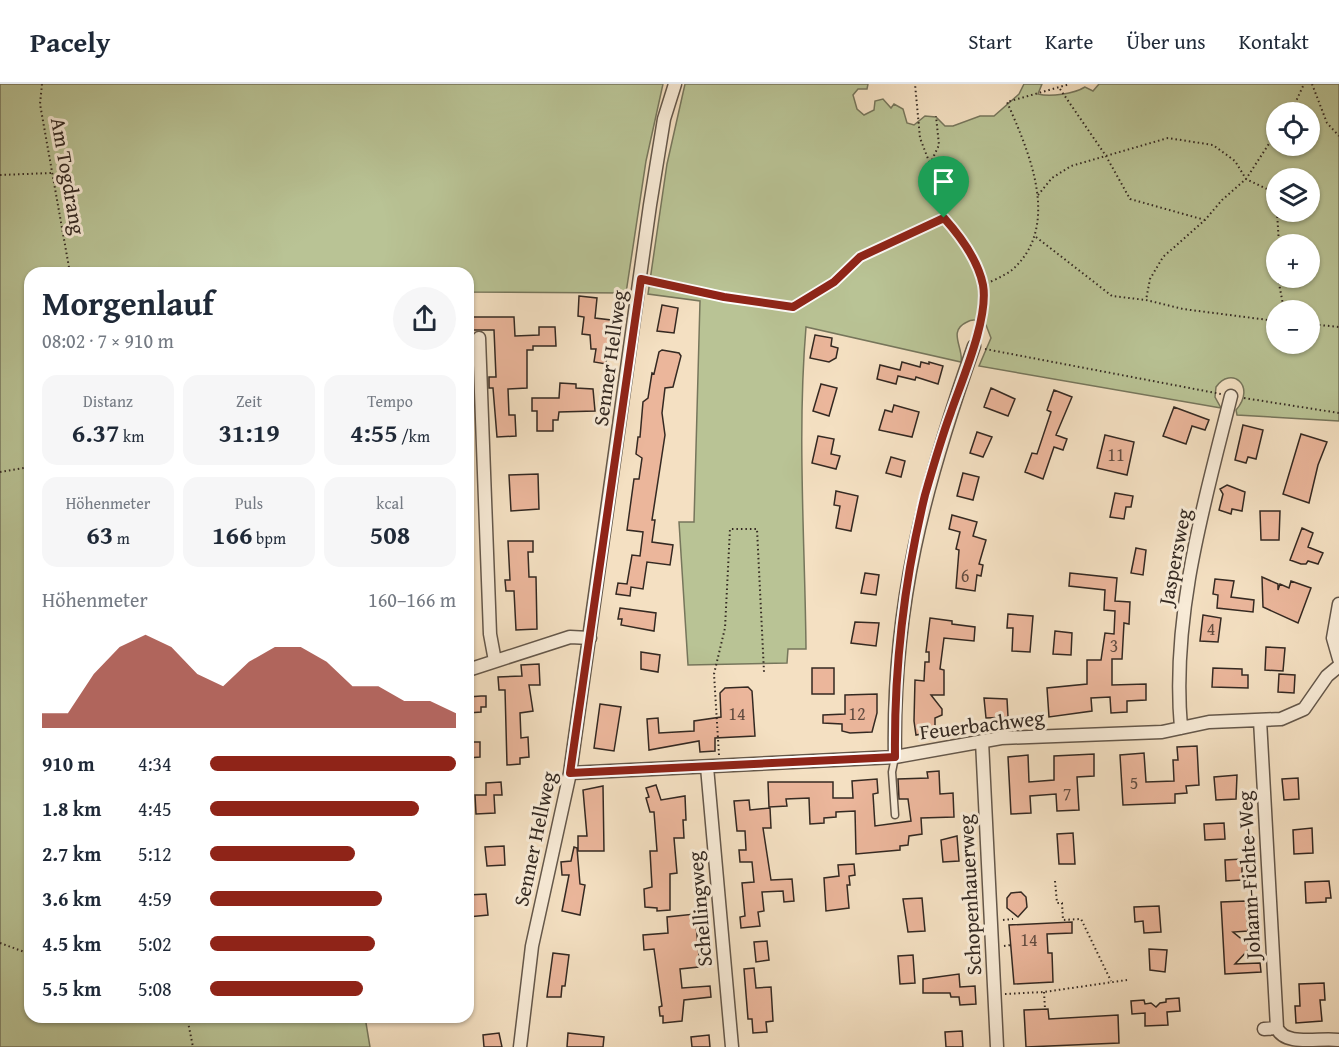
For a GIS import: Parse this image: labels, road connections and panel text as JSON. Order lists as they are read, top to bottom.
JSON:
{
  "streets": {
    "street": [
      "Senner Hellweg",
      "Jaspersweg",
      "Feuerbachweg",
      "Johann-Fichte-Weg",
      "Schopenhauerweg",
      "Schellingweg"
    ],
    "path": ["Am Togdrang"]
  },
  "crossings": [
    ["Senner Hellweg", "Feuerbachweg"],
    ["Jaspersweg", "Feuerbachweg"],
    ["Feuerbachweg", "Johann-Fichte-Weg"],
    ["Feuerbachweg", "Schopenhauerweg"],
    ["Feuerbachweg", "Schellingweg"]
  ],
  "house_numbers": [
    "11",
    "6",
    "4",
    "3",
    "14",
    "12",
    "5",
    "7",
    "14"
  ],
  "page": {
    "header": "Pacely",
    "nav": [
      "Start",
      "Karte",
      "Über uns",
      "Kontakt"
    ],
    "map_buttons": ["+", "−"],
    "heading": ["Morgenlauf", "08:02 · 7 × 910 m"],
    "stats": [
      ["Distanz", "6.37 km"],
      ["Zeit", "31:19"],
      ["Tempo", "4:55 /km"],
      ["Höhenmeter", "63 m"],
      ["Puls", "166 bpm"],
      ["kcal", "508"]
    ],
    "chart": ["Höhenmeter", "160–166 m"],
    "list": [
      {
        "name": "910 m",
        "note": "4:34"
      },
      {
        "name": "1.8 km",
        "note": "4:45"
      },
      {
        "name": "2.7 km",
        "note": "5:12"
      },
      {
        "name": "3.6 km",
        "note": "4:59"
      },
      {
        "name": "4.5 km",
        "note": "5:02"
      },
      {
        "name": "5.5 km",
        "note": "5:08"
      }
    ]
  }
}
